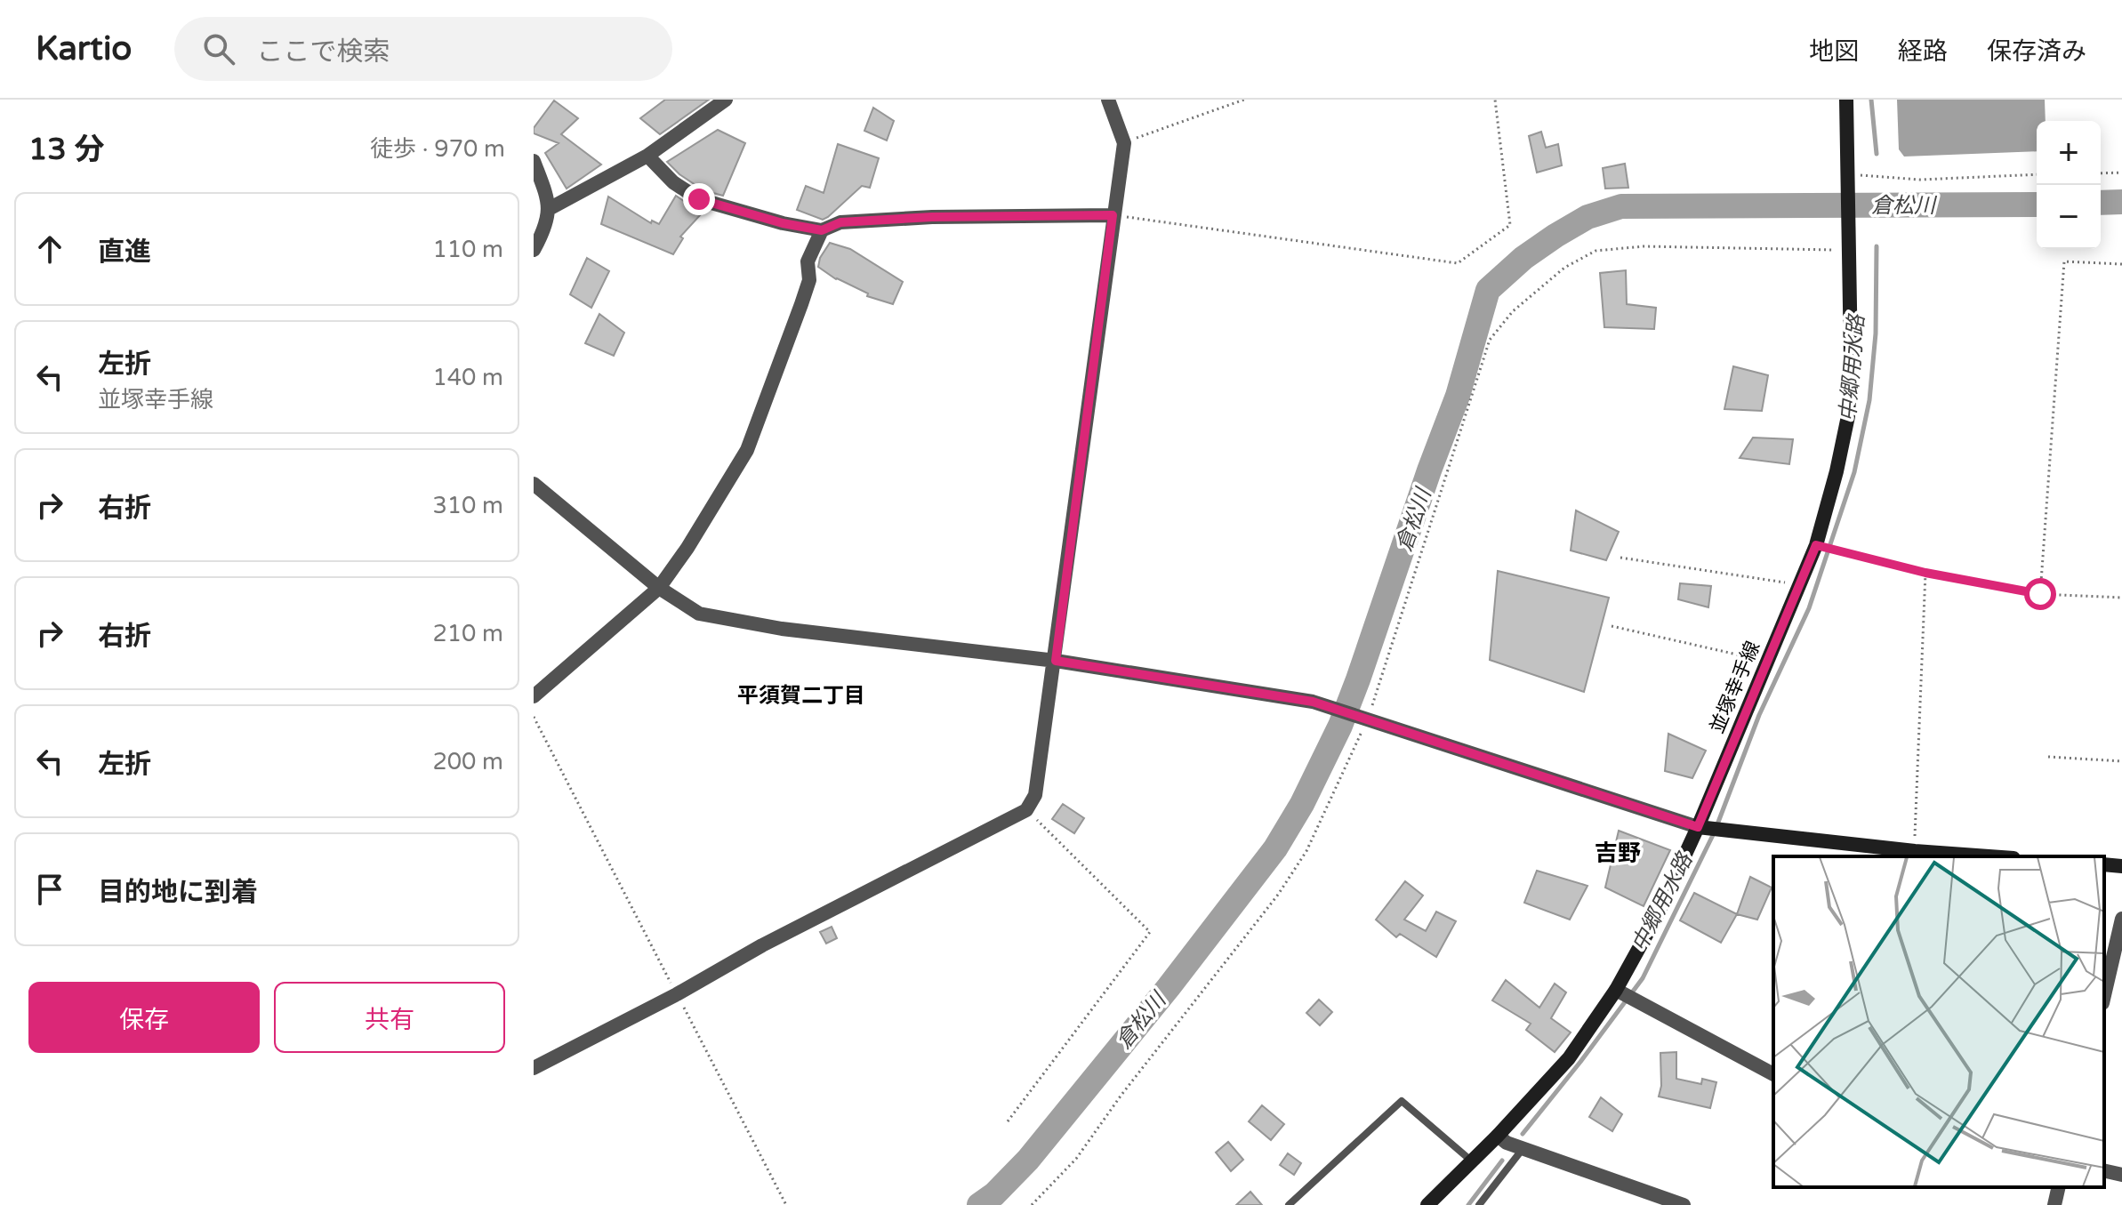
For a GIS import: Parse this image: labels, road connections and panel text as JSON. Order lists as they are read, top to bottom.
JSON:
{
  "streets": {
    "main road": ["並塚幸手線"]
  },
  "districts": ["平須賀二丁目", "吉野"],
  "water": ["倉松川", "中郷用水路"],
  "page": {
    "header": "Kartio",
    "search": "ここで検索",
    "nav": ["地図", "経路", "保存済み"],
    "heading": ["13 分", "徒歩 · 970 m"],
    "map_buttons": ["+", "−"],
    "list": [
      ["直進", "110 m"],
      ["左折", "並塚幸手線", "140 m"],
      ["右折", "310 m"],
      ["右折", "210 m"],
      ["左折", "200 m"],
      "目的地に到着"
    ],
    "buttons": ["保存", "共有"]
  }
}
